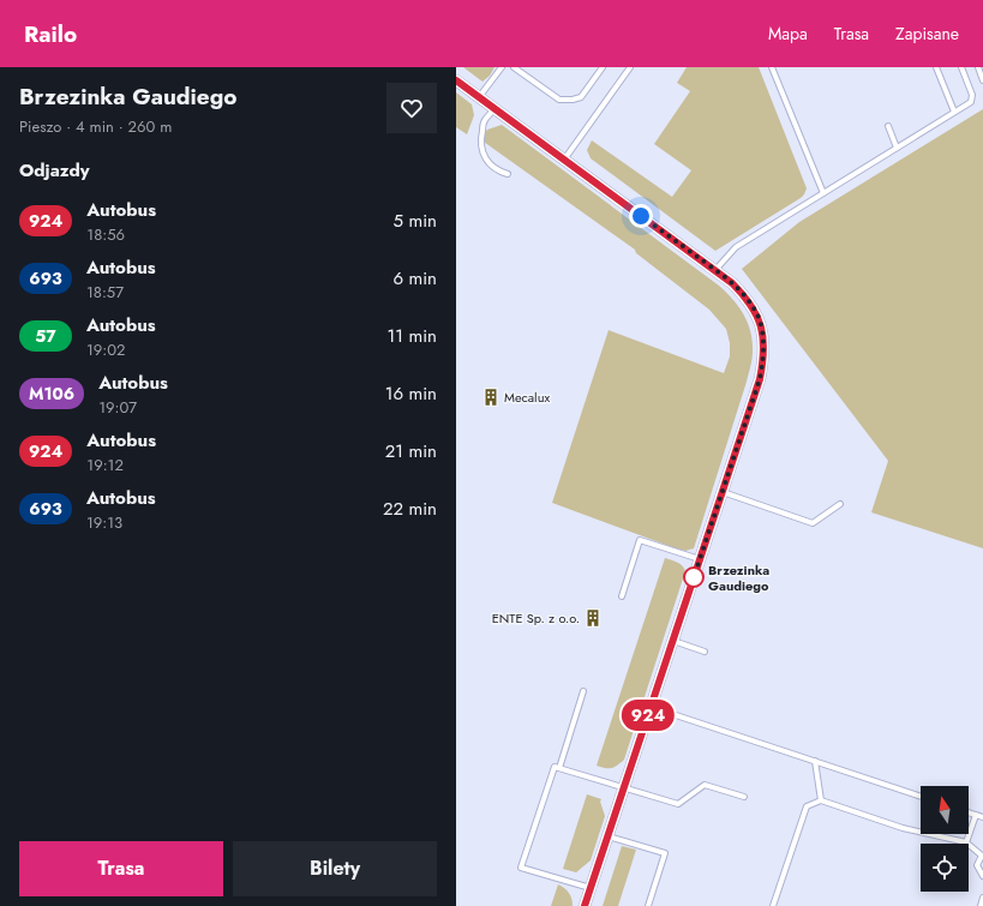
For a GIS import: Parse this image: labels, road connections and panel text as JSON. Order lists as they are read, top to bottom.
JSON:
{
  "places": {
    "building": ["Mecalux", "ENTE Sp. z o.o."],
    "other": ["Brzezinka Gaudiego"]
  },
  "lines": ["bus line 924"],
  "north": "top",
  "page": {
    "header": "Railo",
    "nav": ["Mapa", "Trasa", "Zapisane"],
    "heading": [
      ["Brzezinka Gaudiego", "Pieszo · 4 min · 260 m"],
      "Odjazdy"
    ],
    "on_map": "924",
    "list": [
      {
        "mark": "924",
        "name": "Autobus",
        "note": "18:56",
        "value": "5 min"
      },
      {
        "mark": "693",
        "name": "Autobus",
        "note": "18:57",
        "value": "6 min"
      },
      {
        "mark": "57",
        "name": "Autobus",
        "note": "19:02",
        "value": "11 min"
      },
      {
        "mark": "M106",
        "name": "Autobus",
        "note": "19:07",
        "value": "16 min"
      },
      {
        "mark": "924",
        "name": "Autobus",
        "note": "19:12",
        "value": "21 min"
      },
      {
        "mark": "693",
        "name": "Autobus",
        "note": "19:13",
        "value": "22 min"
      }
    ],
    "buttons": ["Trasa", "Bilety"]
  }
}
